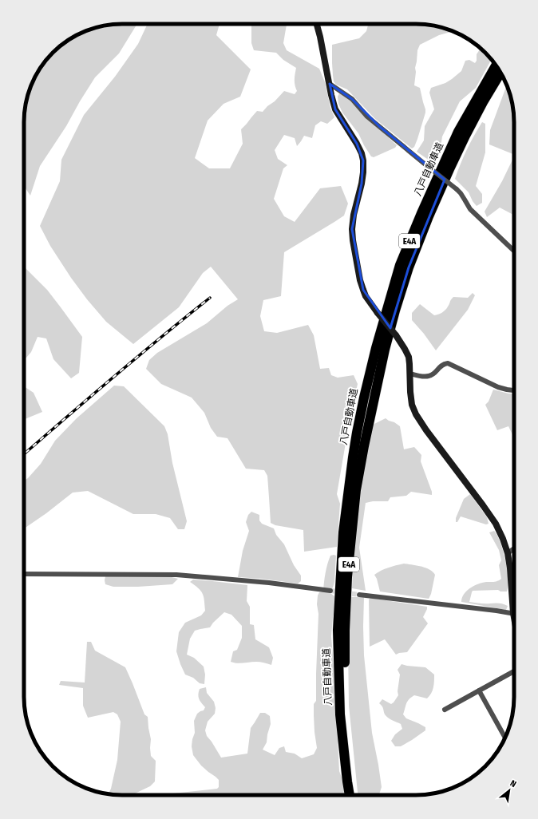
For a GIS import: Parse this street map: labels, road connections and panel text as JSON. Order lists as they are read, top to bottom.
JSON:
{
  "streets": {
    "highway": ["八戸自動車道", "E4A"]
  },
  "north": "top right"
}
